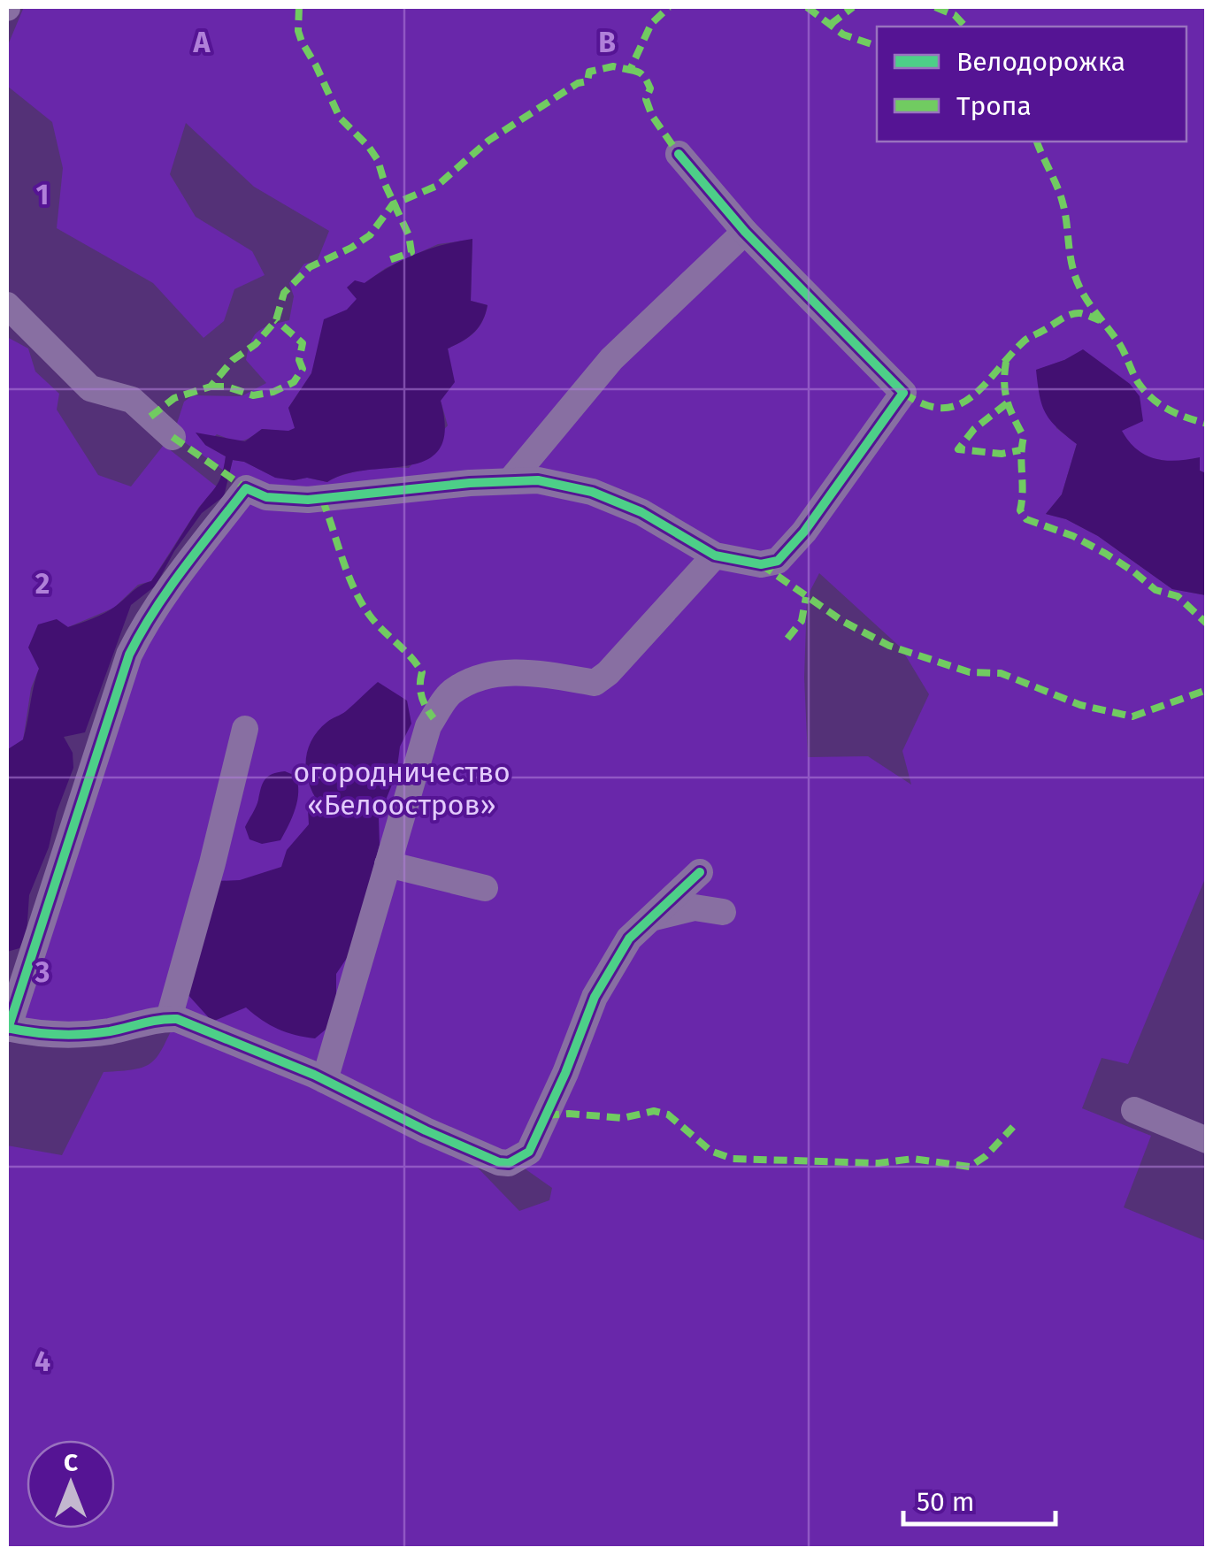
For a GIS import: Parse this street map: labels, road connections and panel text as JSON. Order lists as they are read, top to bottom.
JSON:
{
  "parks": ["огородничество «Белоостров»"],
  "legend": ["Велодорожка", "Тропа"],
  "scale_bar": "50 m",
  "north": "top",
  "grid": {
    "columns": ["A", "B"],
    "rows": [
      "1",
      "2",
      "3",
      "4"
    ]
  }
}
